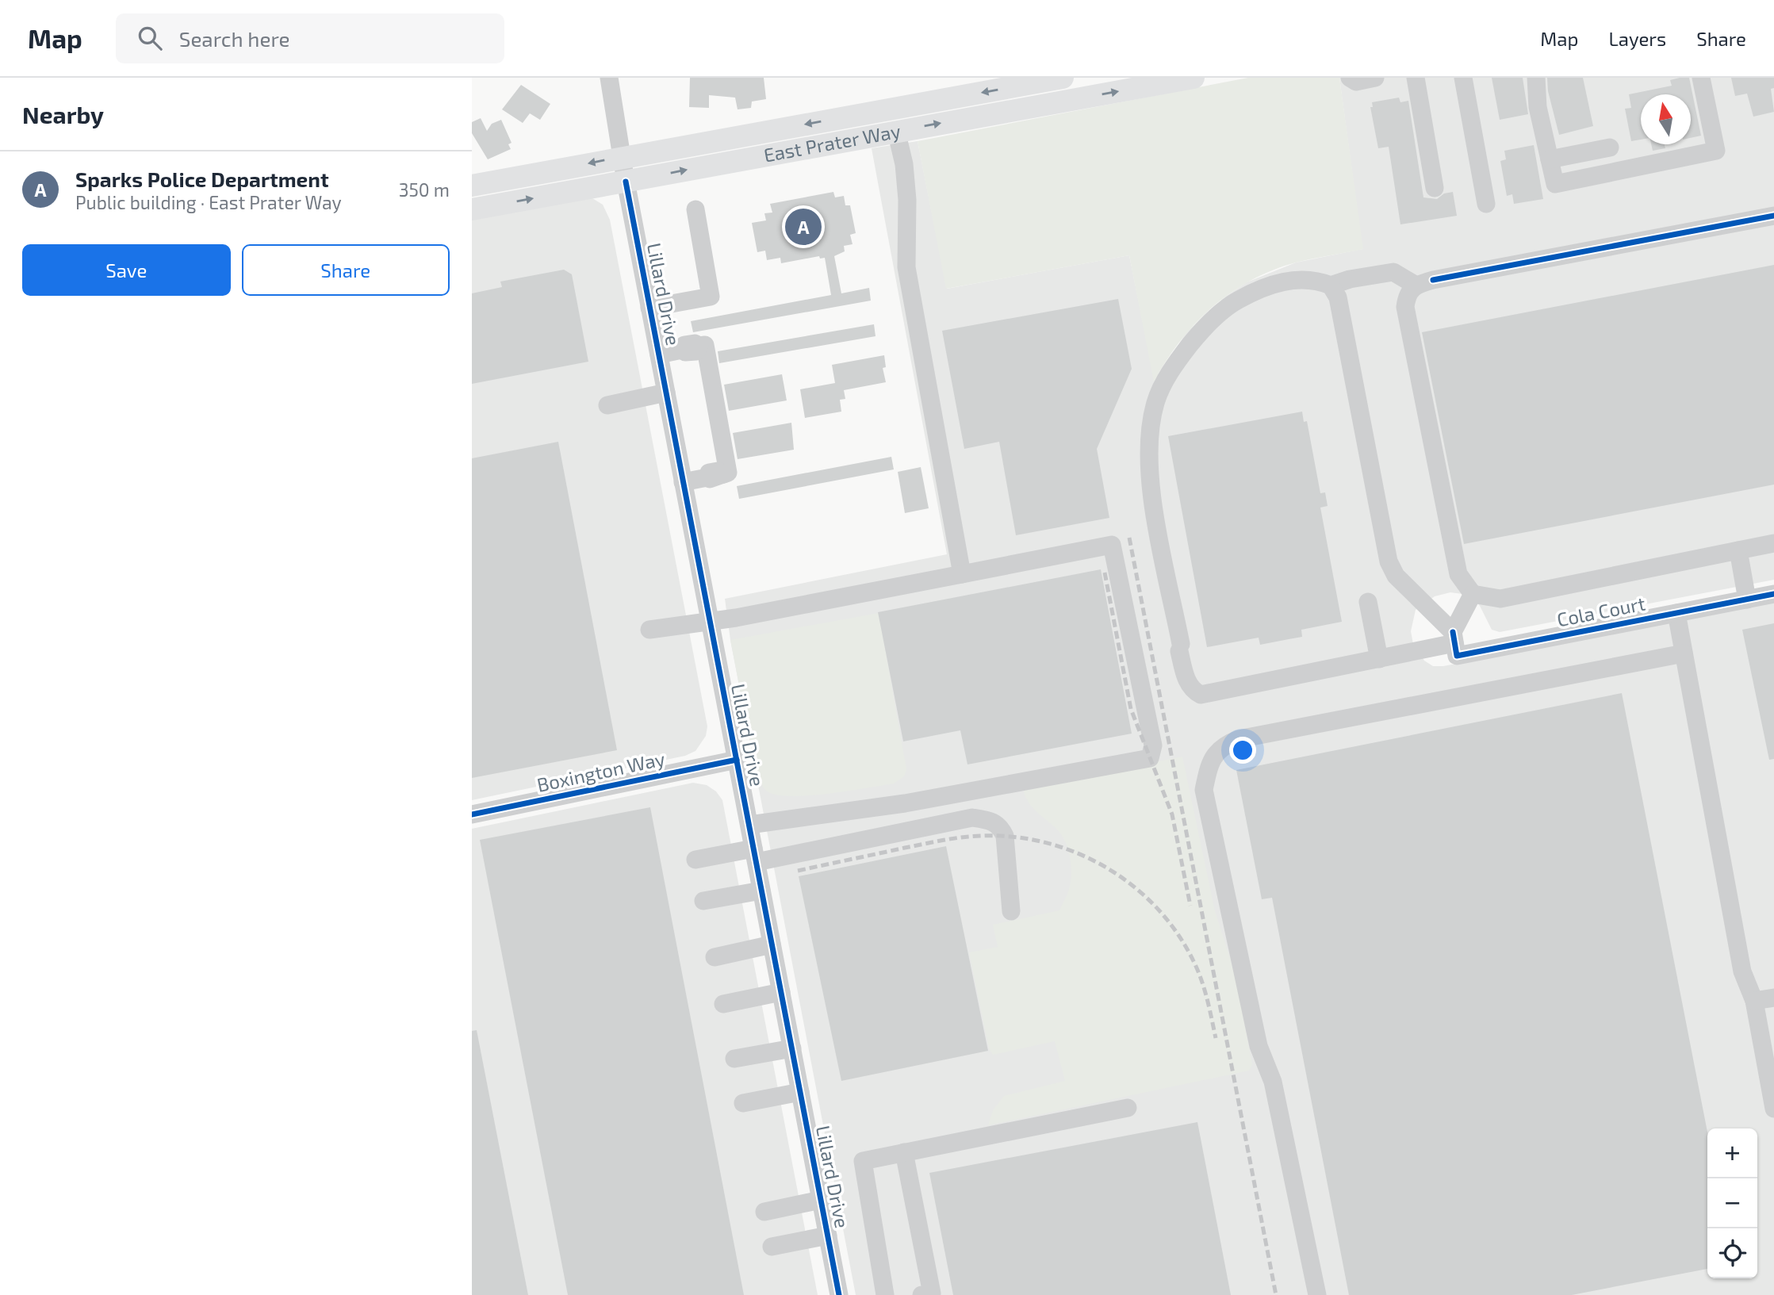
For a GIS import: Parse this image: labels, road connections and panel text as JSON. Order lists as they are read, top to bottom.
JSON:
{
  "streets": {
    "main road": ["East Prater Way"],
    "street": ["Lillard Drive", "Cola Court", "Boxington Way"]
  },
  "crossings": [
    ["East Prater Way", "Lillard Drive"],
    ["Lillard Drive", "Boxington Way"]
  ],
  "north": "top",
  "page": {
    "header": "Map",
    "search": "Search here",
    "nav": ["Map", "Layers", "Share"],
    "heading": "Nearby",
    "list": [
      {
        "mark": "A",
        "name": "Sparks Police Department",
        "note": "Public building · East Prater Way",
        "value": "350 m"
      }
    ],
    "pins": "A",
    "buttons": ["Save", "Share"],
    "map_buttons": ["+", "−"]
  }
}
